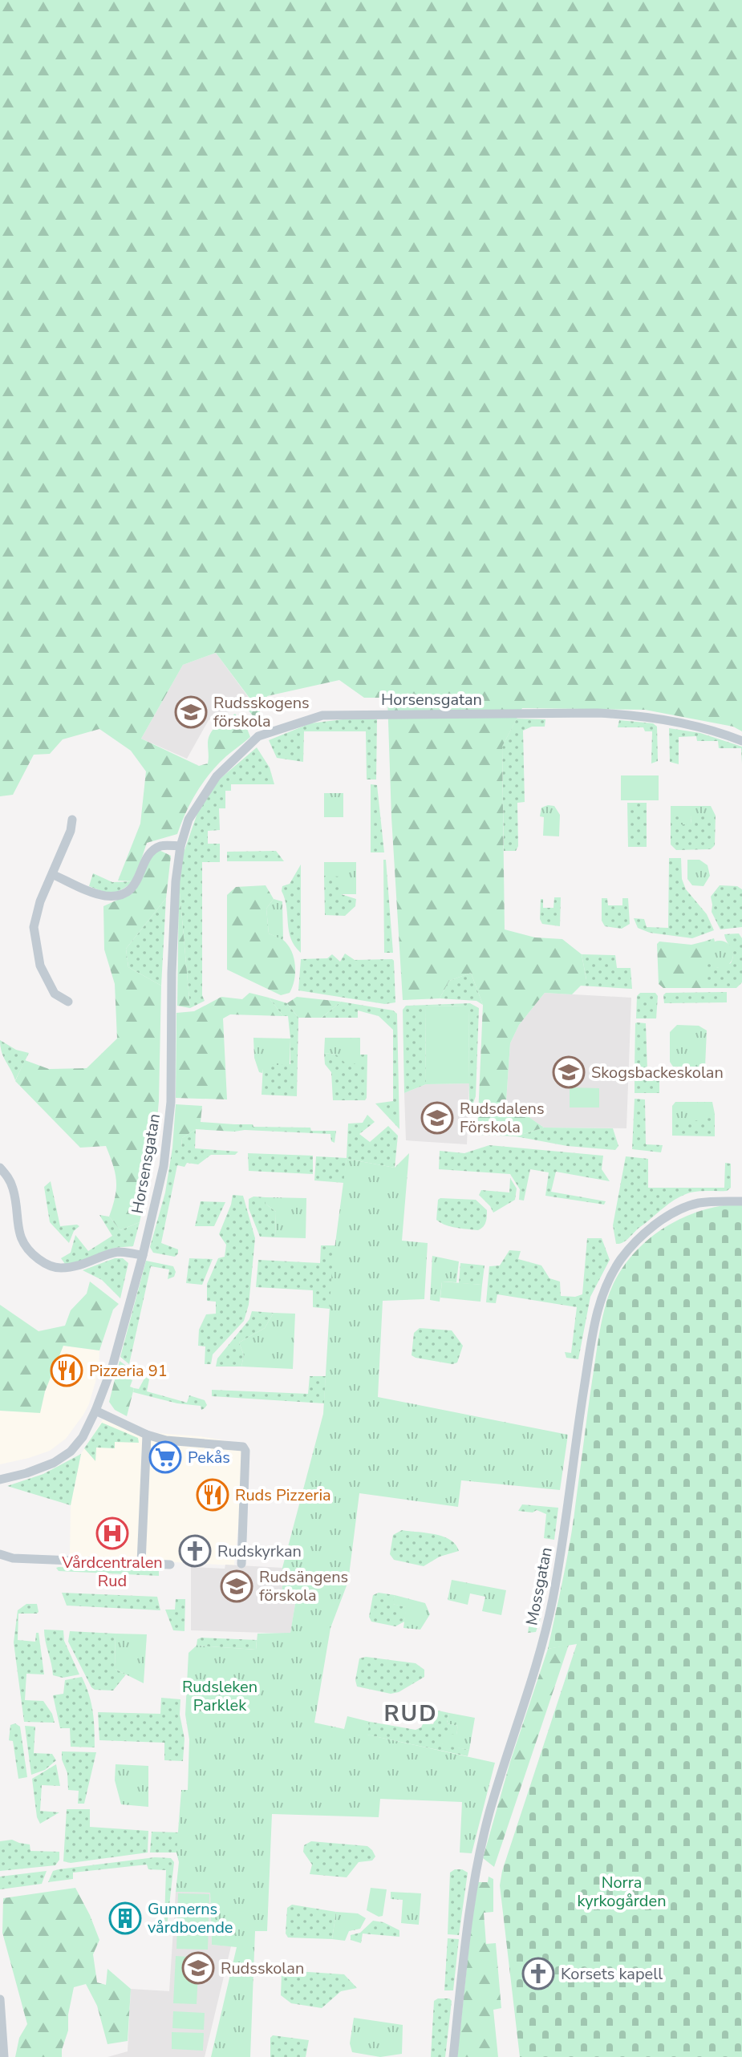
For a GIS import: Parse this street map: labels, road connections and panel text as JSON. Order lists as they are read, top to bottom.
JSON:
{
  "streets": {
    "street": ["Horsensgatan", "Mossgatan"]
  },
  "districts": ["RUD"],
  "parks": ["Rudsleken Parklek", "Norra kyrkogården"],
  "places": {
    "school or university": [
      "Rudsskogens förskola",
      "Skogsbackeskolan",
      "Rudsdalens Förskola",
      "Rudsängens förskola",
      "Rudsskolan"
    ],
    "restaurant": ["Pizzeria 91", "Ruds Pizzeria"],
    "supermarket": ["Pekås"],
    "hospital": ["Vårdcentralen Rud"],
    "church": ["Rudskyrkan", "Korsets kapell"],
    "building": ["Gunnerns vårdboende"]
  }
}
